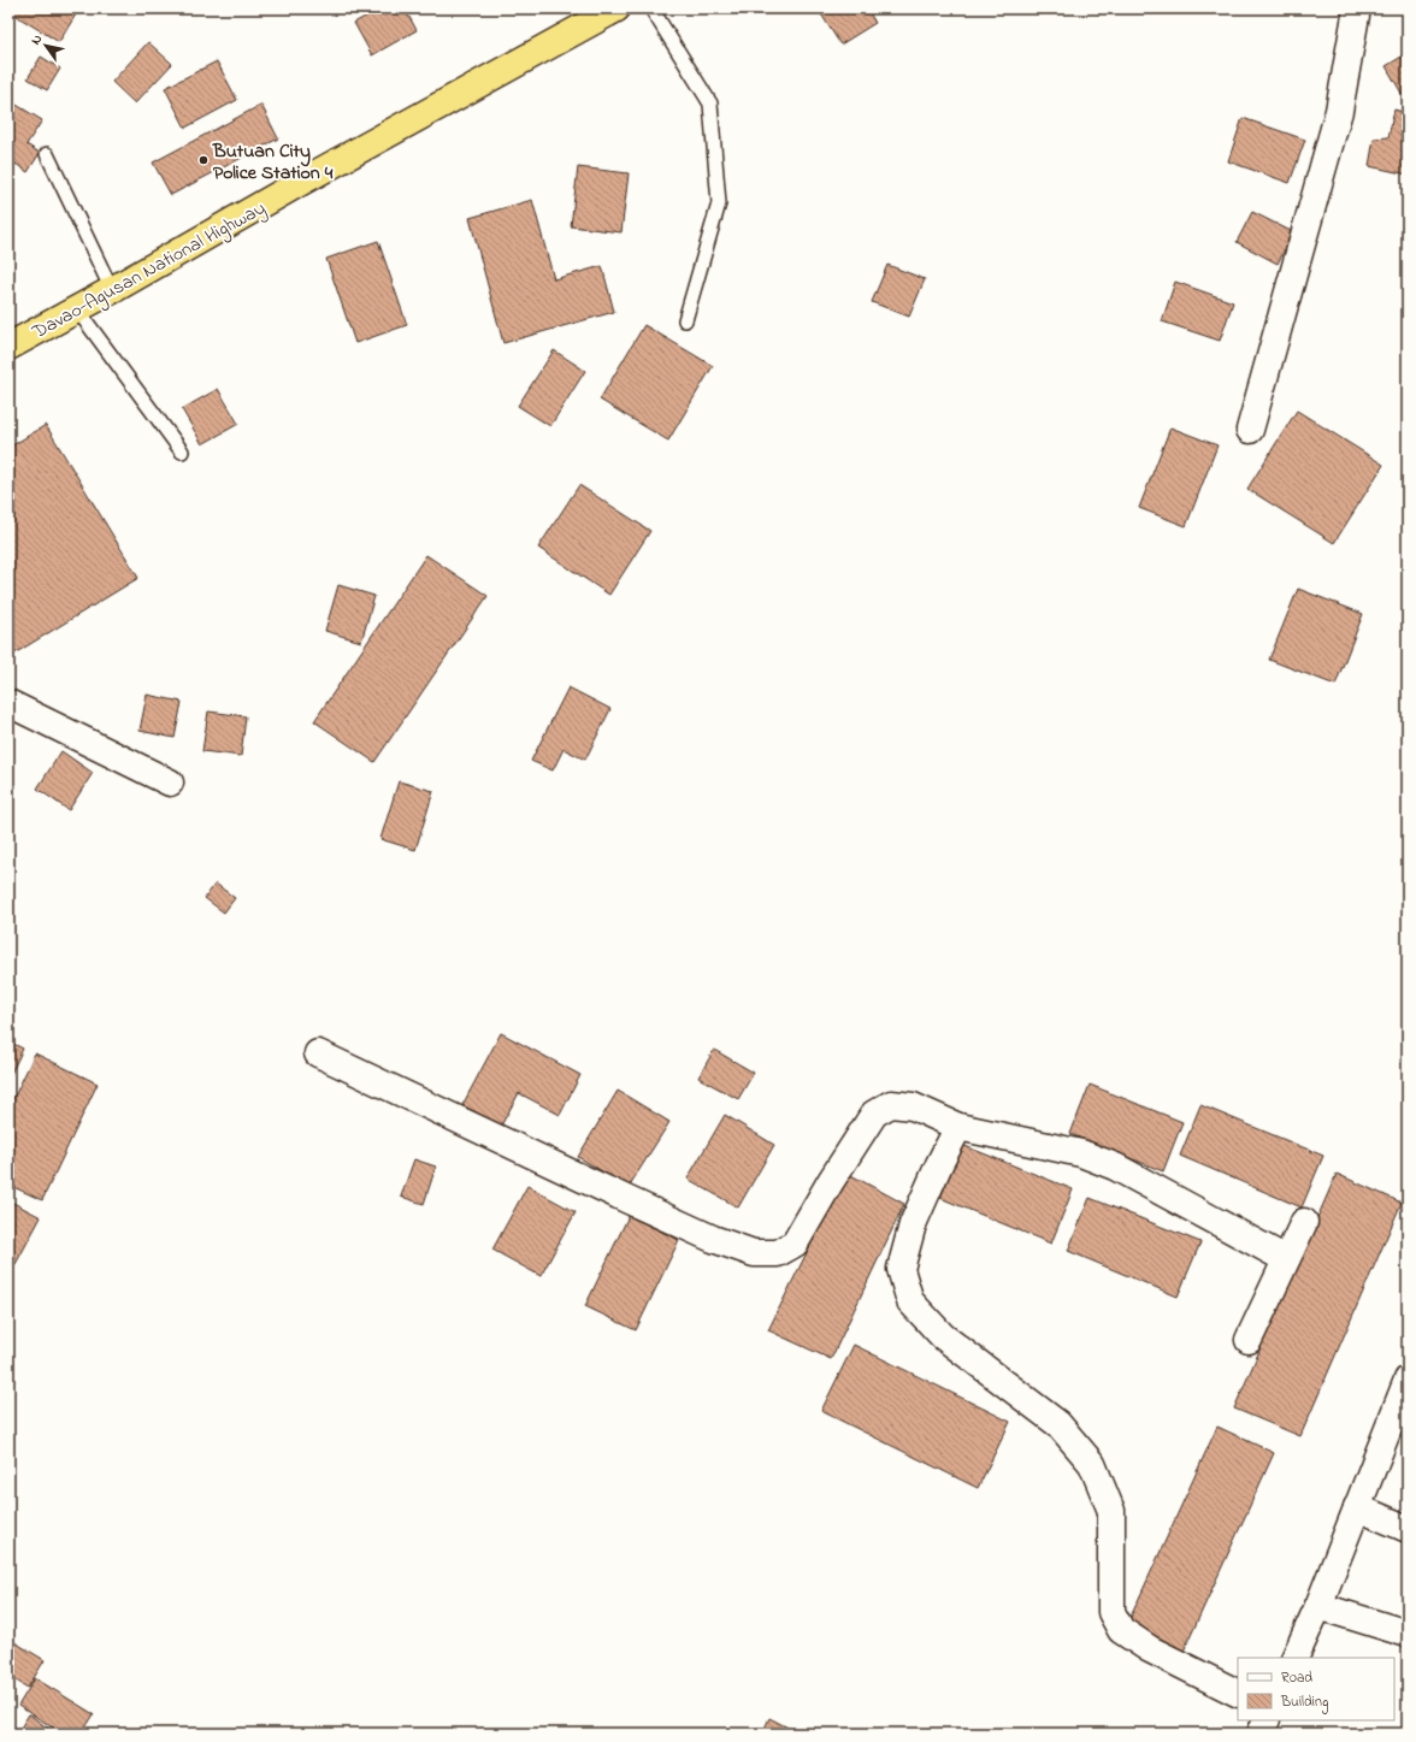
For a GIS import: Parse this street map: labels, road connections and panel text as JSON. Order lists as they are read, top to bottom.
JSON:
{
  "streets": {
    "highway": ["Davao-Agusan National Highway"]
  },
  "places": ["Butuan City Police Station 4"],
  "legend": ["Road", "Building"],
  "north": "top left"
}
